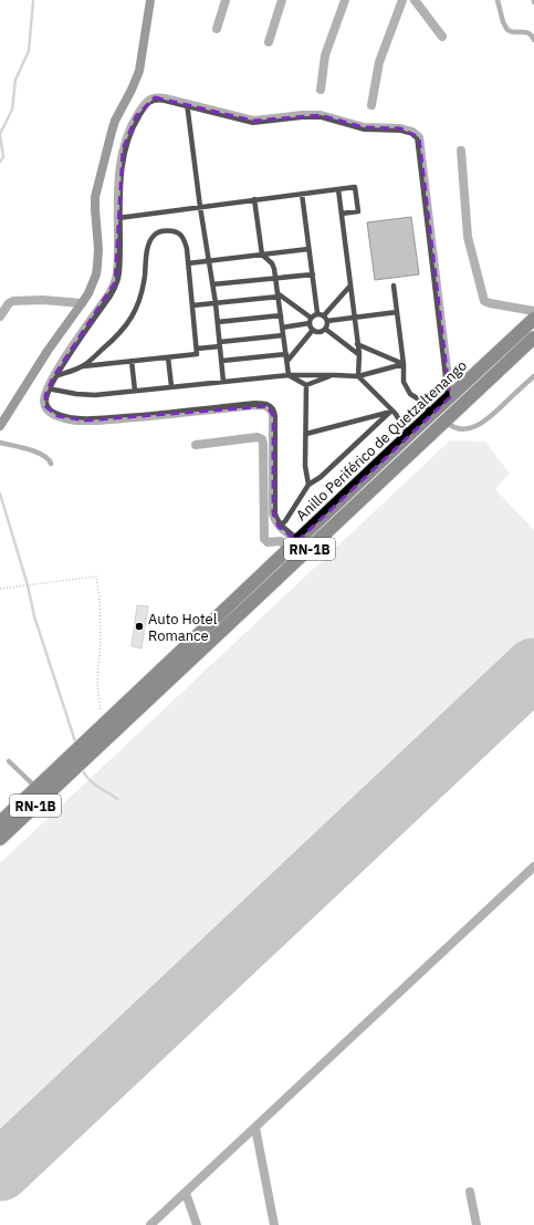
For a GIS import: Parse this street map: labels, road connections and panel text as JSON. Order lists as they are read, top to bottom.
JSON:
{
  "streets": {
    "highway": ["Anillo Periférico de Quetzaltenango", "RN-1B"]
  },
  "places": ["Auto Hotel Romance"]
}
